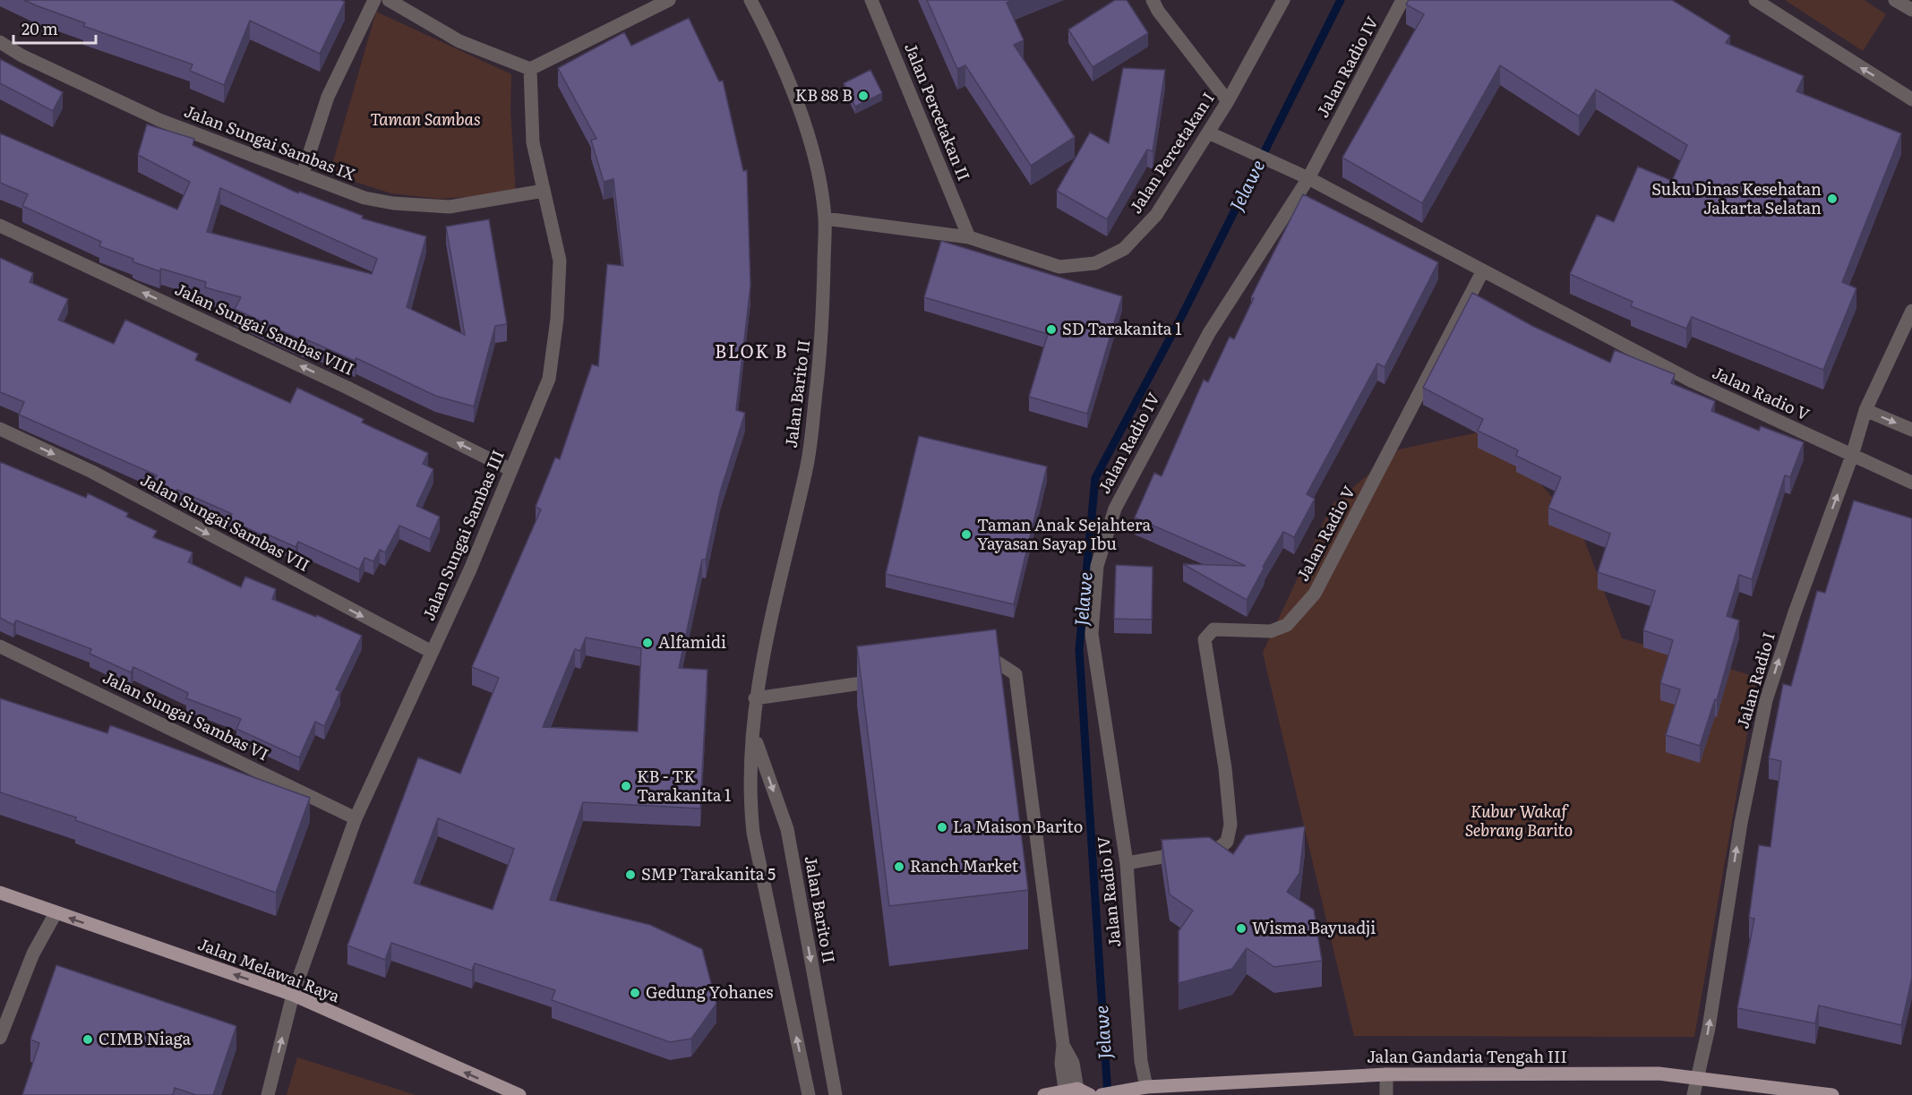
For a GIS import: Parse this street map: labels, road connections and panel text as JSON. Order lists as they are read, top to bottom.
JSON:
{
  "streets": {
    "main road": ["Jalan Melawai Raya", "Jalan Gandaria Tengah III"],
    "street": [
      "Jalan Radio IV",
      "Jalan Percetakan II",
      "Jalan Sungai Sambas IX",
      "Jalan Percetakan I",
      "Jalan Sungai Sambas VIII",
      "Jalan Barito II",
      "Jalan Radio V",
      "Jalan Sungai Sambas VII",
      "Jalan Sungai Sambas III",
      "Jalan Radio I",
      "Jalan Sungai Sambas VI"
    ]
  },
  "crossings": [
    ["Jalan Radio IV", "Jalan Radio V"],
    ["Jalan Radio IV", "Jalan Gandaria Tengah III"],
    ["Jalan Percetakan II", "Jalan Percetakan I"],
    ["Jalan Sungai Sambas IX", "Jalan Sungai Sambas III"],
    ["Jalan Percetakan I", "Jalan Barito II"],
    ["Jalan Percetakan I", "Jalan Radio V"],
    ["Jalan Sungai Sambas VIII", "Jalan Sungai Sambas III"],
    ["Jalan Radio V", "Jalan Radio I"],
    ["Jalan Sungai Sambas VII", "Jalan Sungai Sambas III"],
    ["Jalan Sungai Sambas III", "Jalan Sungai Sambas VI"],
    ["Jalan Sungai Sambas III", "Jalan Melawai Raya"],
    ["Jalan Radio I", "Jalan Gandaria Tengah III"]
  ],
  "one_way": [
    "Jalan Sungai Sambas VIII",
    "Jalan Sungai Sambas VII",
    "Jalan Radio I",
    "Jalan Melawai Raya"
  ],
  "districts": ["BLOK B"],
  "water": ["Jelawe"],
  "parks": ["Taman Sambas", "Kubur Wakaf Sebrang Barito"],
  "places": [
    "KB 88 B",
    "Suku Dinas Kesehatan Jakarta Selatan",
    "SD Tarakanita 1",
    "Taman Anak Sejahtera Yayasan Sayap Ibu",
    "Alfamidi",
    "KB - TK Tarakanita 1",
    "La Maison Barito",
    "Ranch Market",
    "SMP Tarakanita 5",
    "Wisma Bayuadji",
    "Gedung Yohanes",
    "CIMB Niaga"
  ],
  "scale_bar": "20 m"
}
